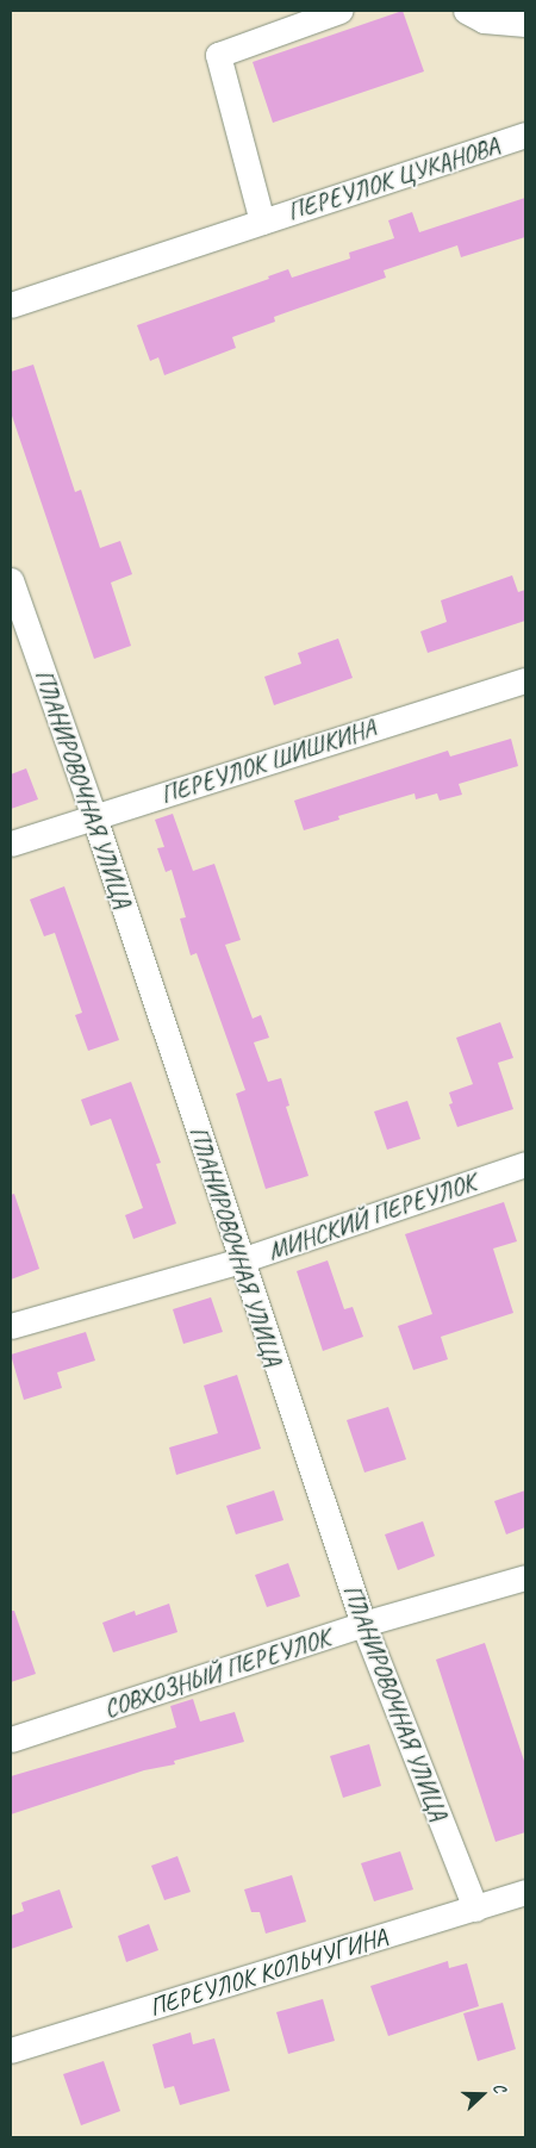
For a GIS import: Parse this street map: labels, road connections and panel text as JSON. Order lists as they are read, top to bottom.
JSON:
{
  "streets": {
    "street": [
      "ПЕРЕУЛОК ЦУКАНОВА",
      "ПЕРЕУЛОК ШИШКИНА",
      "ПЛАНИРОВОЧНАЯ УЛИЦА",
      "МИНСКИЙ ПЕРЕУЛОК",
      "СОВХОЗНЫЙ ПЕРЕУЛОК",
      "ПЕРЕУЛОК КОЛЬЧУГИНА"
    ]
  },
  "crossings": [
    ["ПЕРЕУЛОК ШИШКИНА", "ПЛАНИРОВОЧНАЯ УЛИЦА"],
    ["ПЛАНИРОВОЧНАЯ УЛИЦА", "МИНСКИЙ ПЕРЕУЛОК"],
    ["ПЛАНИРОВОЧНАЯ УЛИЦА", "СОВХОЗНЫЙ ПЕРЕУЛОК"],
    ["ПЛАНИРОВОЧНАЯ УЛИЦА", "ПЕРЕУЛОК КОЛЬЧУГИНА"]
  ],
  "north": "right"
}
